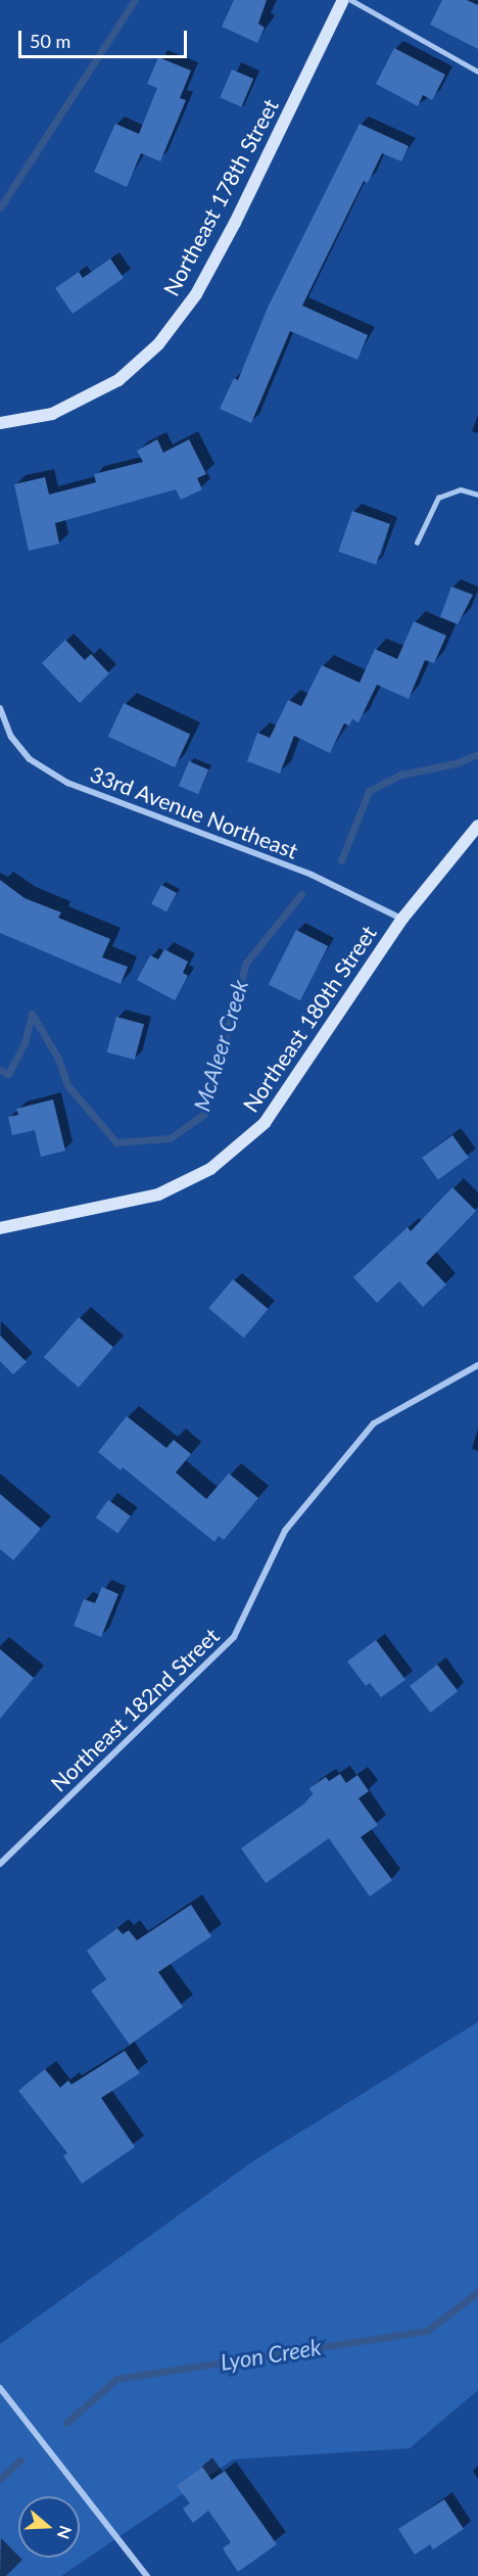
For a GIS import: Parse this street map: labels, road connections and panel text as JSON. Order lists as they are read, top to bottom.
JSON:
{
  "streets": {
    "street": [
      "Northeast 178th Street",
      "33rd Avenue Northeast",
      "Northeast 180th Street",
      "Northeast 182nd Street"
    ]
  },
  "crossings": [
    ["33rd Avenue Northeast", "Northeast 180th Street"]
  ],
  "water": ["McAleer Creek", "Lyon Creek"],
  "scale_bar": "50 m",
  "north": "right"
}
